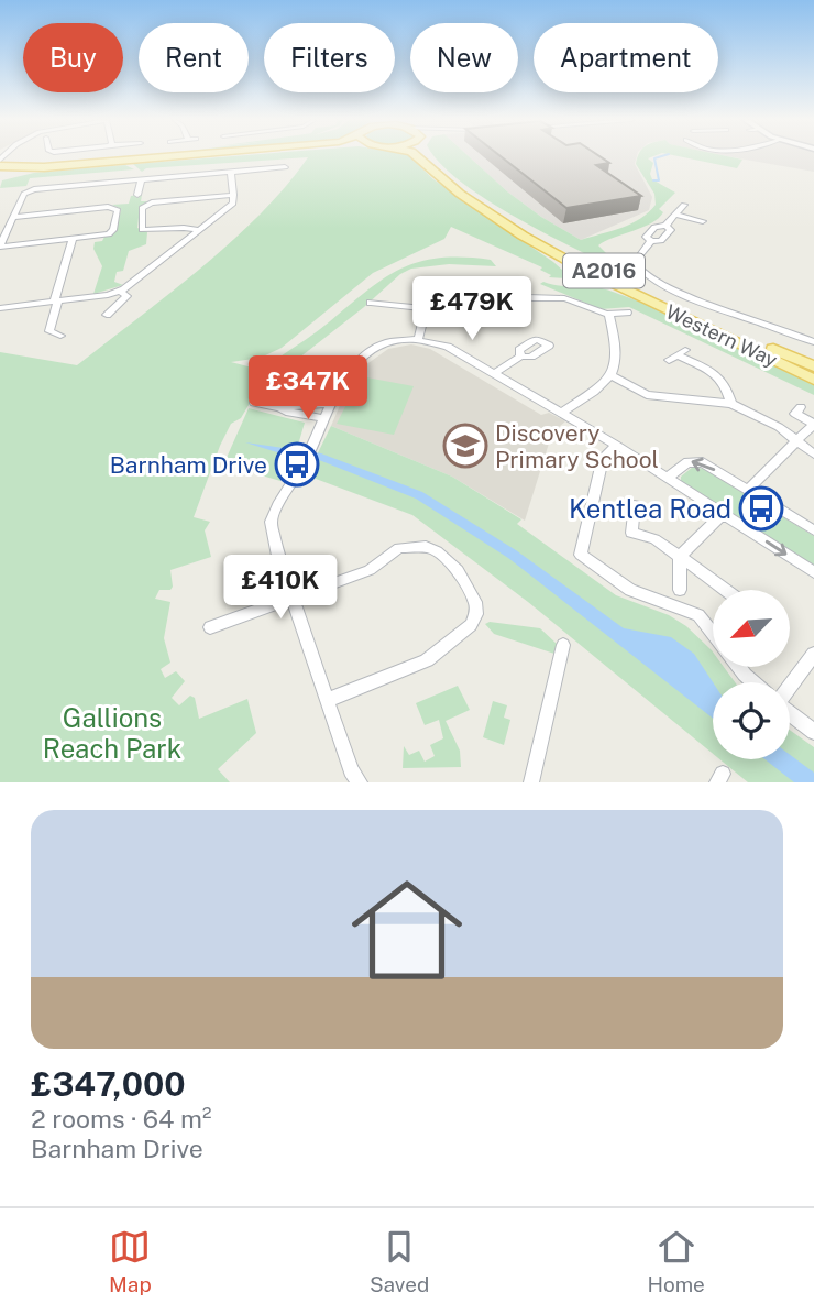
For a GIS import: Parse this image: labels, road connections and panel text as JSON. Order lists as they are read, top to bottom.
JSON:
{
  "streets": {
    "main road": ["A2016", "Western Way"]
  },
  "parks": ["Gallions Reach Park"],
  "places": {
    "school or university": ["Discovery Primary School"],
    "bus stop": ["Barnham Drive", "Kentlea Road"]
  },
  "north": "bottom left",
  "page": {
    "chip": [
      "Buy",
      "Rent",
      "Filters",
      "New",
      "Apartment"
    ],
    "price": ["£479K", "£347K", "£410K"],
    "list": [
      {
        "name": "£347,000",
        "note": "2 rooms · 64 m² · Barnham Drive"
      }
    ],
    "tabs": ["Map", "Saved", "Home"]
  }
}
